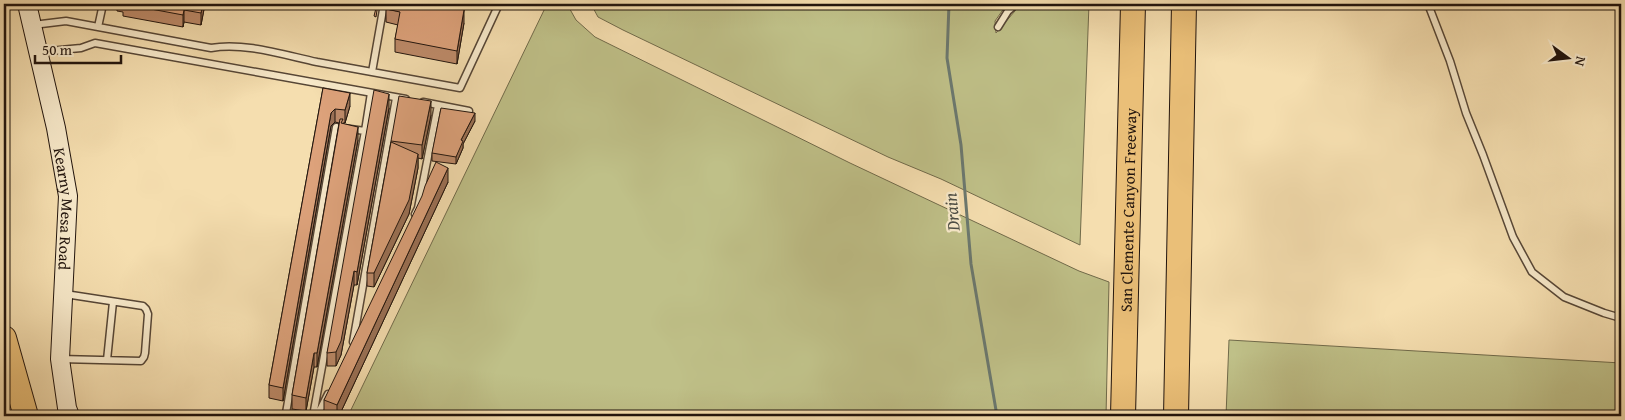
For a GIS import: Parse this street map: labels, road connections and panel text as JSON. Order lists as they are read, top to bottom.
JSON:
{
  "streets": {
    "highway": ["San Clemente Canyon Freeway"],
    "street": ["Kearny Mesa Road"]
  },
  "water": ["Drain"],
  "scale_bar": "50 m",
  "north": "right"
}
